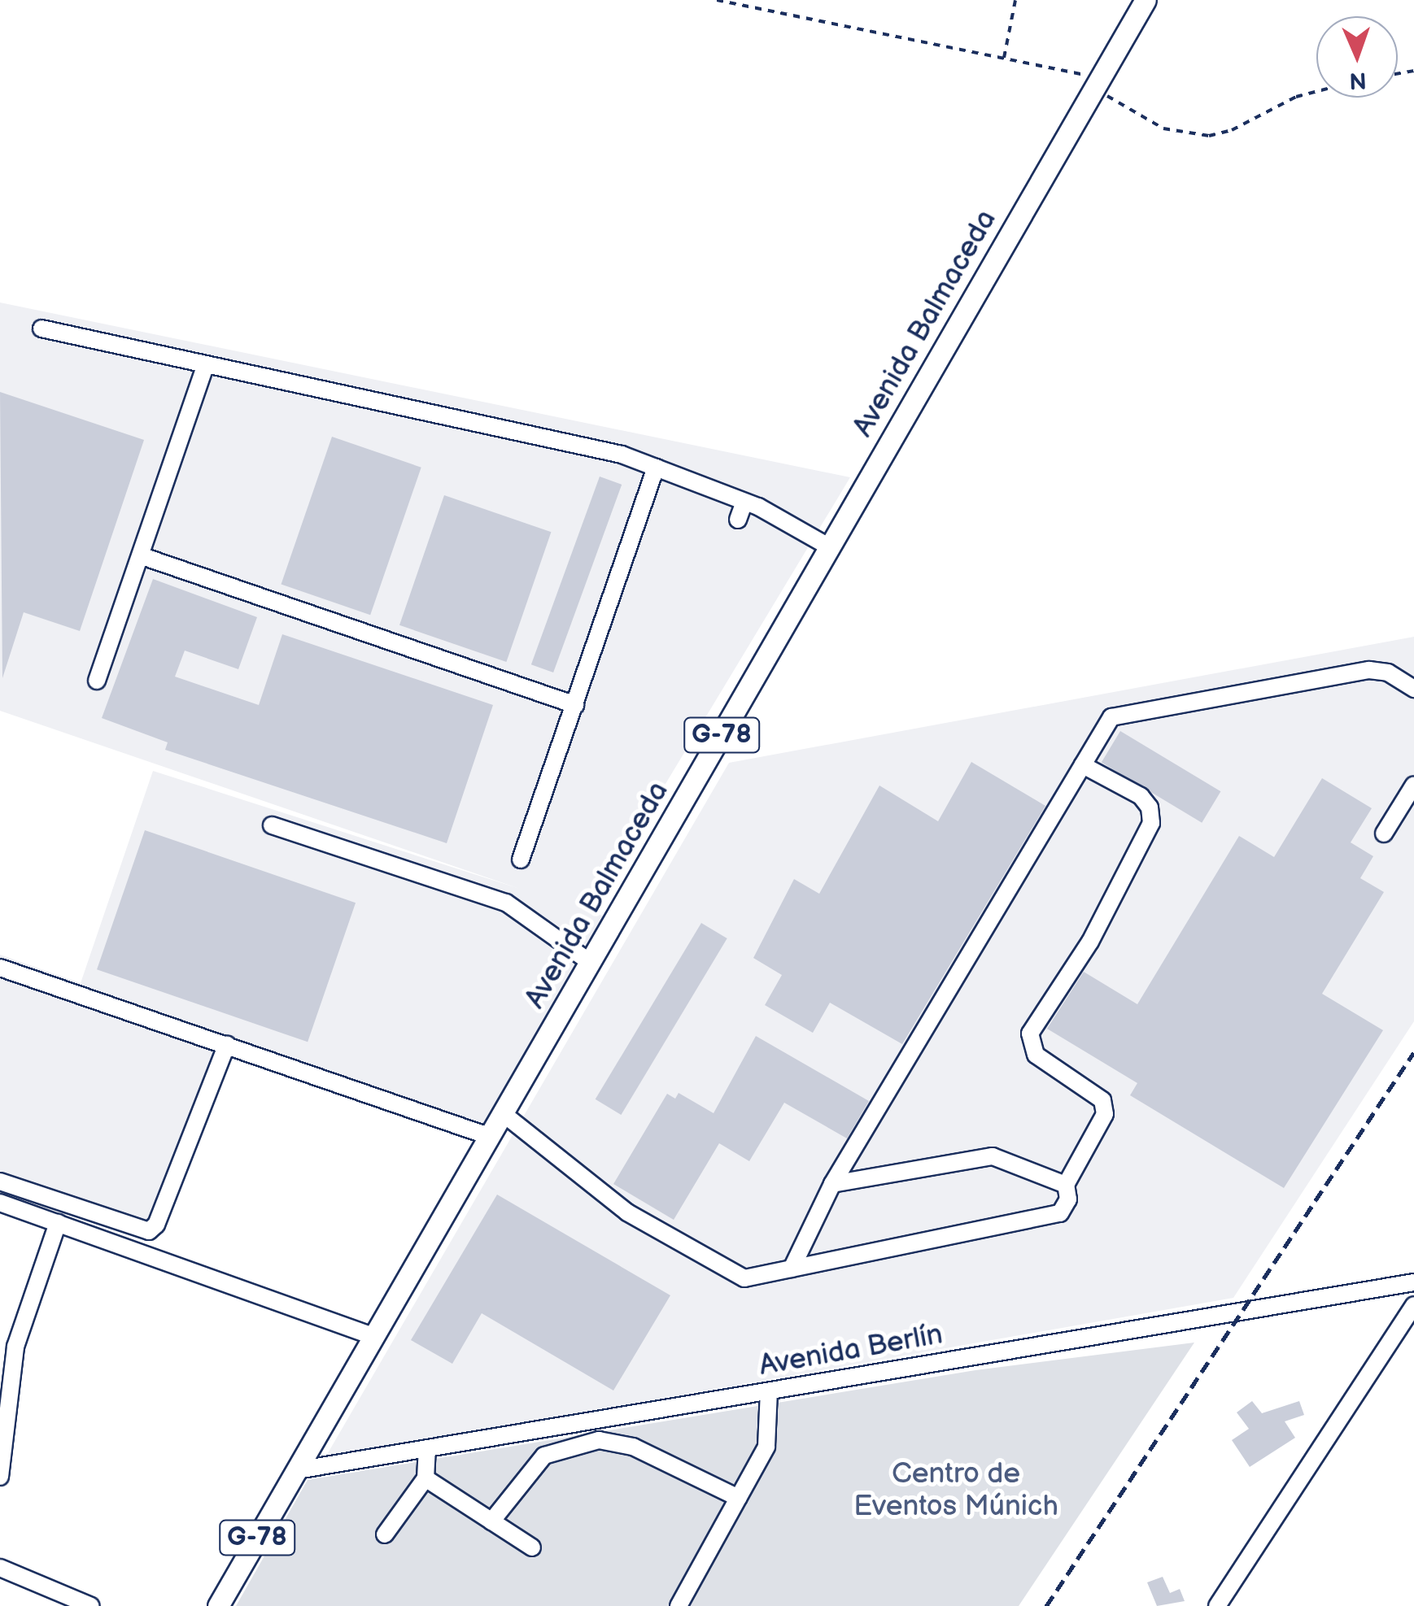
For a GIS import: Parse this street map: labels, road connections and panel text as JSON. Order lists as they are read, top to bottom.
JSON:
{
  "streets": {
    "main road": ["Avenida Balmaceda", "G-78"],
    "street": ["Avenida Berlín"]
  },
  "crossings": [
    ["Avenida Balmaceda", "Avenida Berlín"]
  ],
  "parks": ["Centro de Eventos Múnich"],
  "north": "bottom"
}
